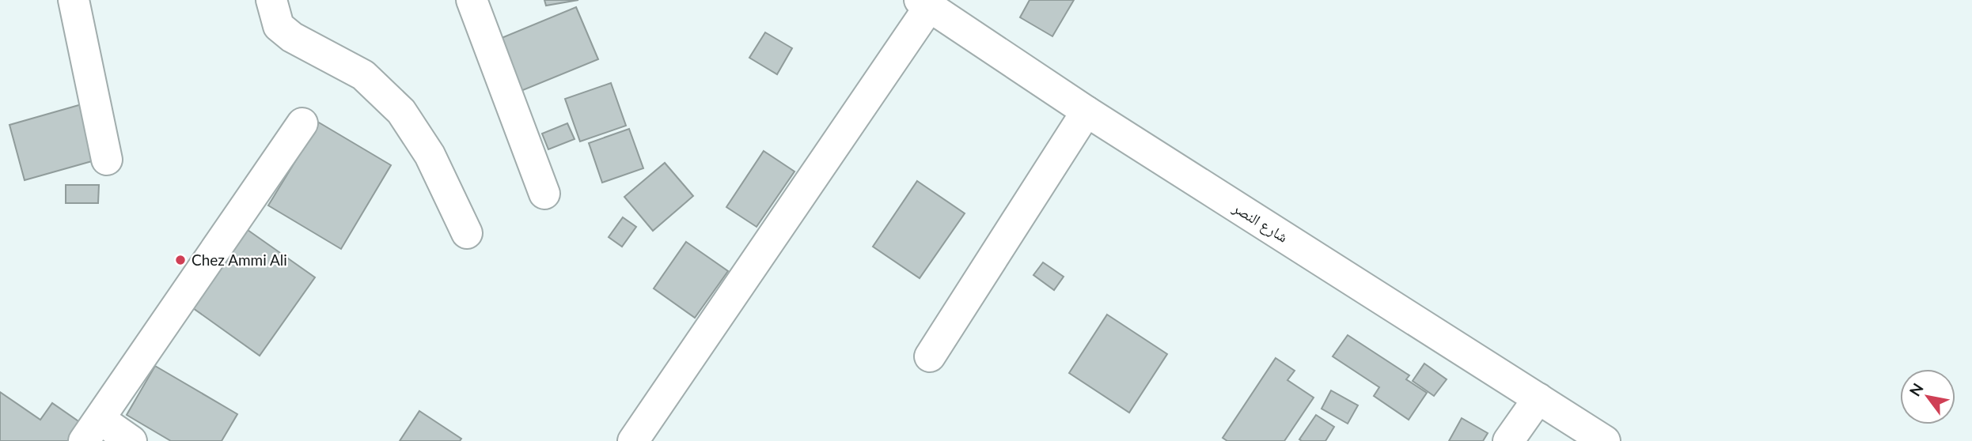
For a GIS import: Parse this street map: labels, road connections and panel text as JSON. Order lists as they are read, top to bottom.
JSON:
{
  "streets": {
    "main road": ["شارع النصر"]
  },
  "places": ["Chez Ammi Ali"],
  "north": "top left"
}
